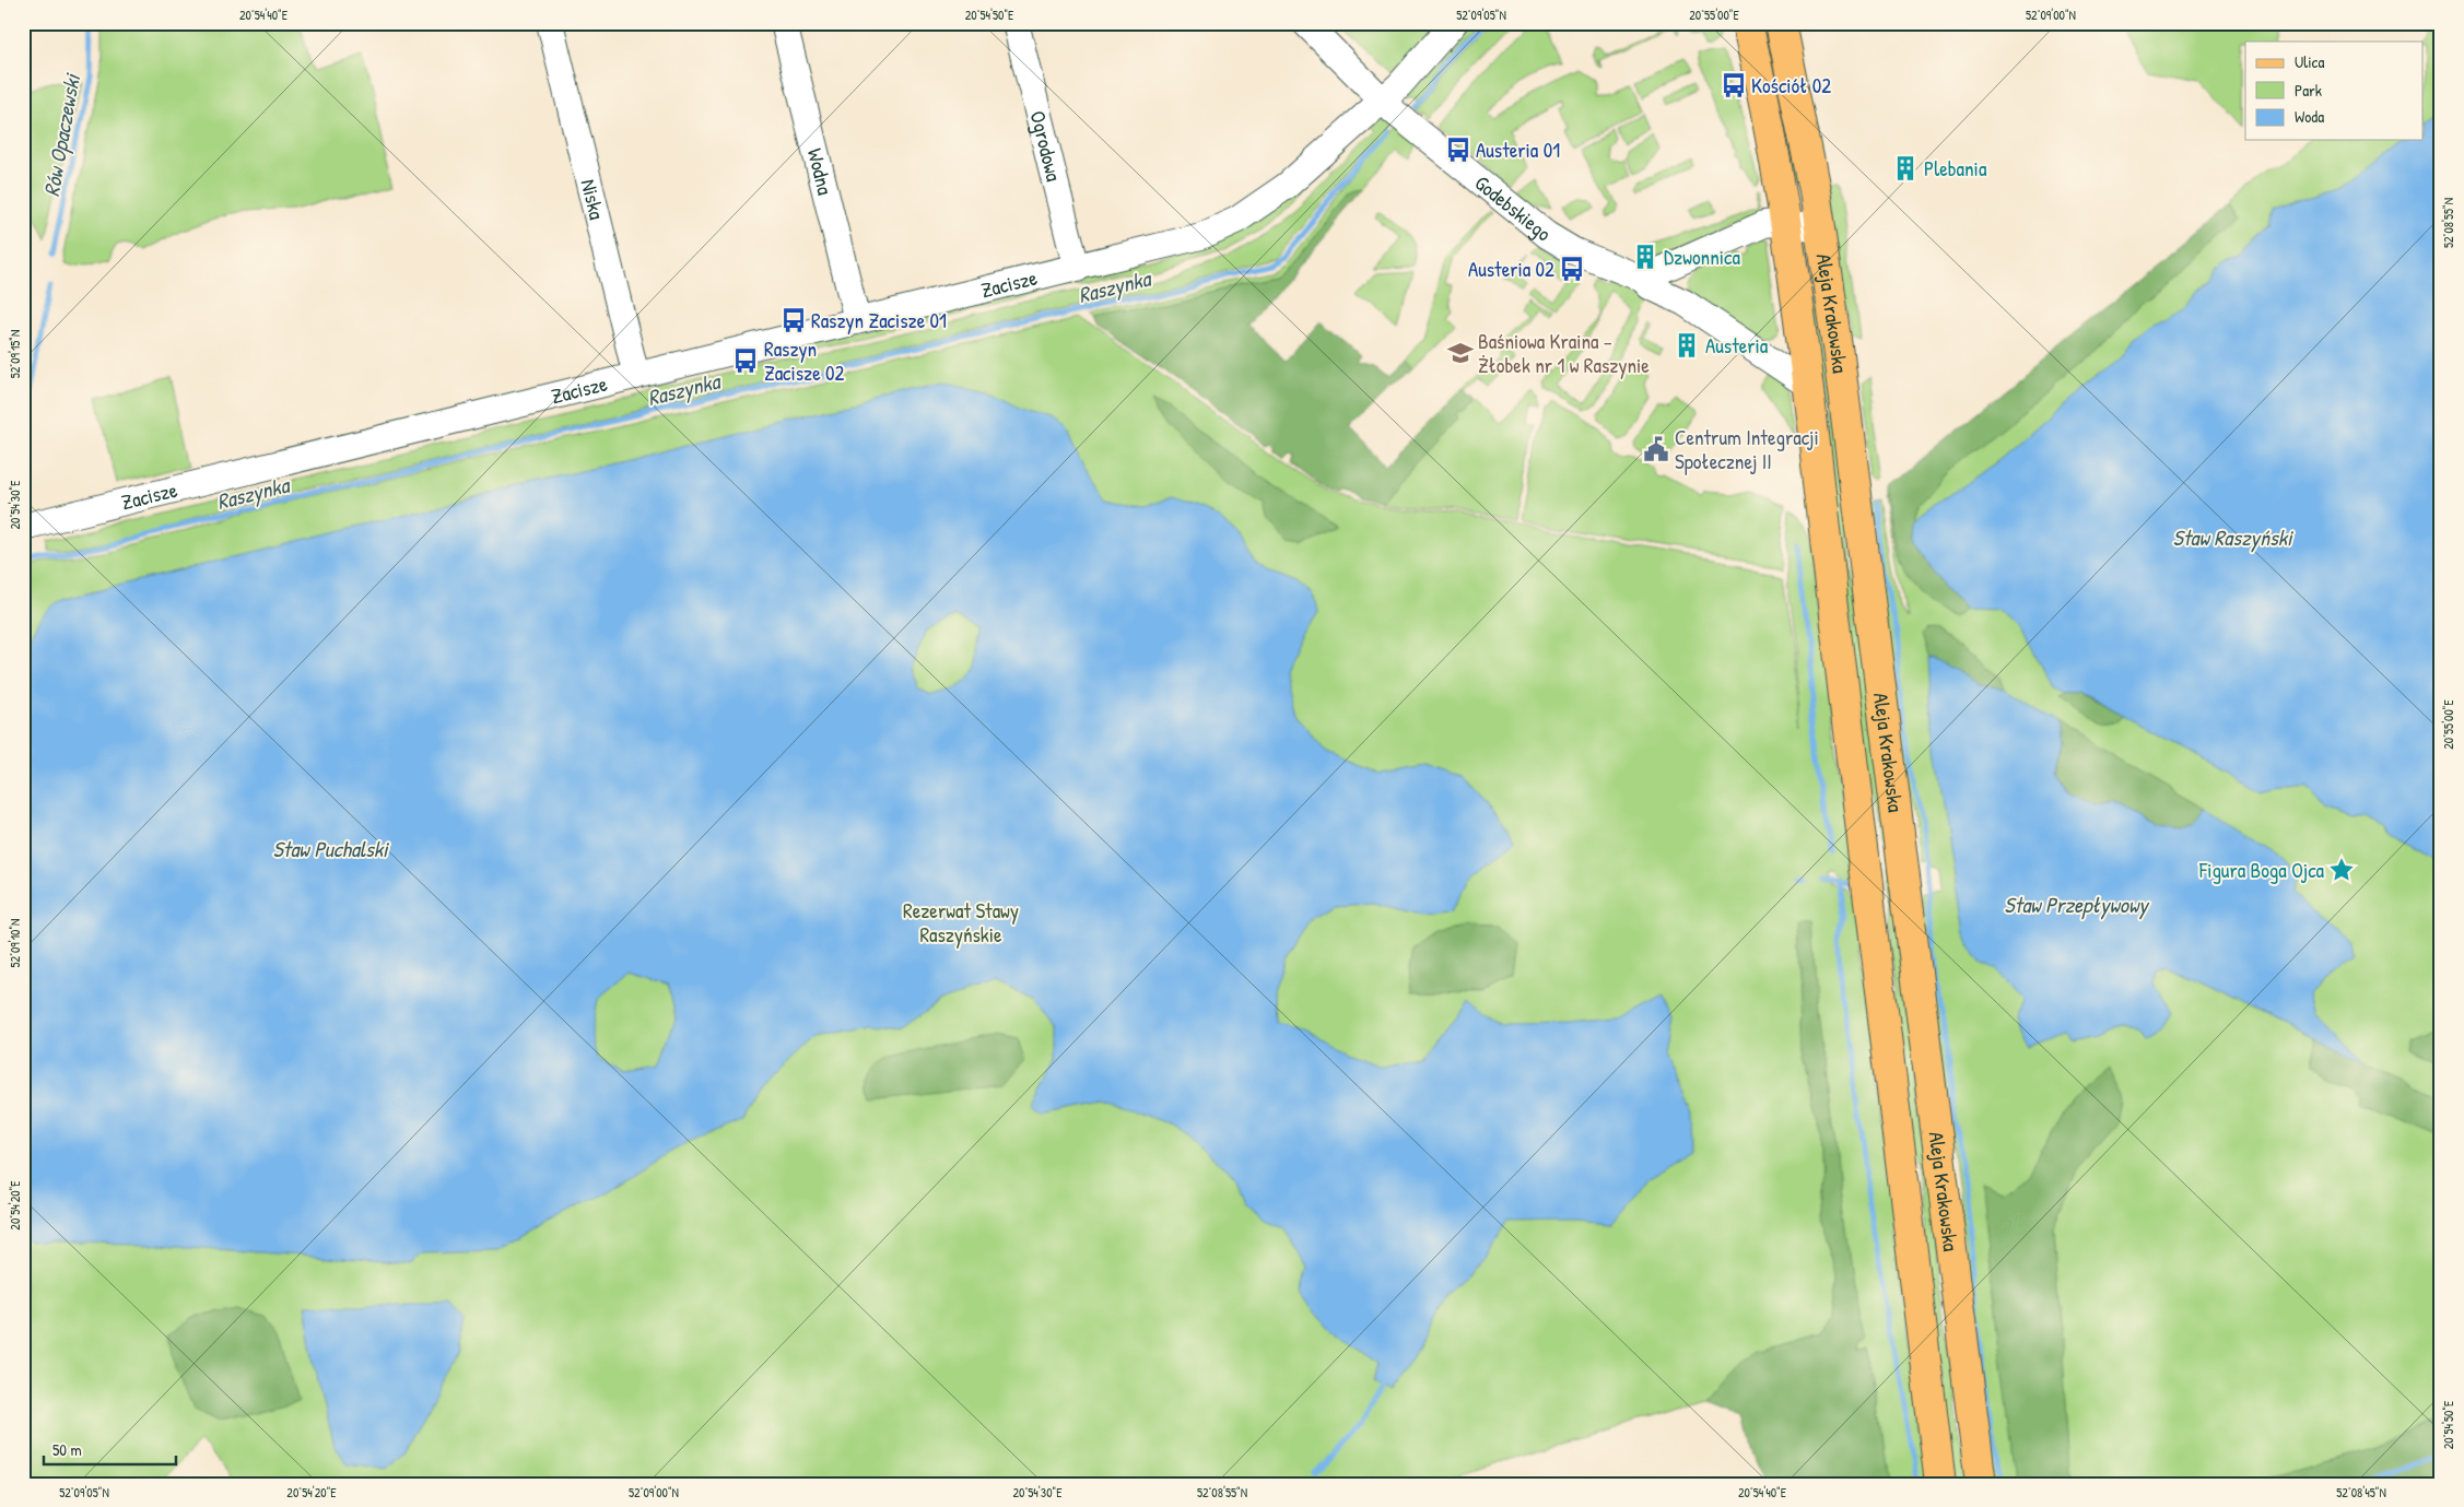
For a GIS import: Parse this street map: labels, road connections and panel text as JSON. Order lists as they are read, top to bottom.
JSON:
{
  "streets": {
    "main road": ["Aleja Krakowska"],
    "street": [
      "Ogrodowa",
      "Wodna",
      "Niska",
      "Godebskiego",
      "Zacisze"
    ]
  },
  "crossings": [
    ["Ogrodowa", "Zacisze"],
    ["Wodna", "Zacisze"],
    ["Niska", "Zacisze"],
    ["Godebskiego", "Zacisze"],
    ["Godebskiego", "Aleja Krakowska"]
  ],
  "water": [
    "Rów Opaczewski",
    "Raszynka",
    "Staw Raszyński",
    "Staw Puchalski",
    "Staw Przepływowy"
  ],
  "parks": ["Rezerwat Stawy Raszyńskie"],
  "places": {
    "bus stop": [
      "Kościół 02",
      "Austeria 01",
      "Austeria 02",
      "Raszyn Zacisze 01",
      "Raszyn Zacisze 02"
    ],
    "building": ["Plebania", "Dzwonnica", "Austeria"],
    "school or university": ["Baśniowa Kraina – Żłobek nr 1 w Raszynie"],
    "public building": ["Centrum Integracji Społecznej II"],
    "place": ["Figura Boga Ojca"]
  },
  "legend": ["Ulica", "Park", "Woda"],
  "scale_bar": "50 m",
  "coordinates": [
    "20°54'40\"E",
    "20°54'50\"E",
    "52°09'05\"N",
    "20°55'00\"E",
    "52°09'00\"N",
    "52°08'55\"N",
    "52°09'15\"N",
    "20°54'30\"E",
    "52°09'10\"N",
    "20°54'20\"E",
    "52°08'45\"N"
  ]
}
